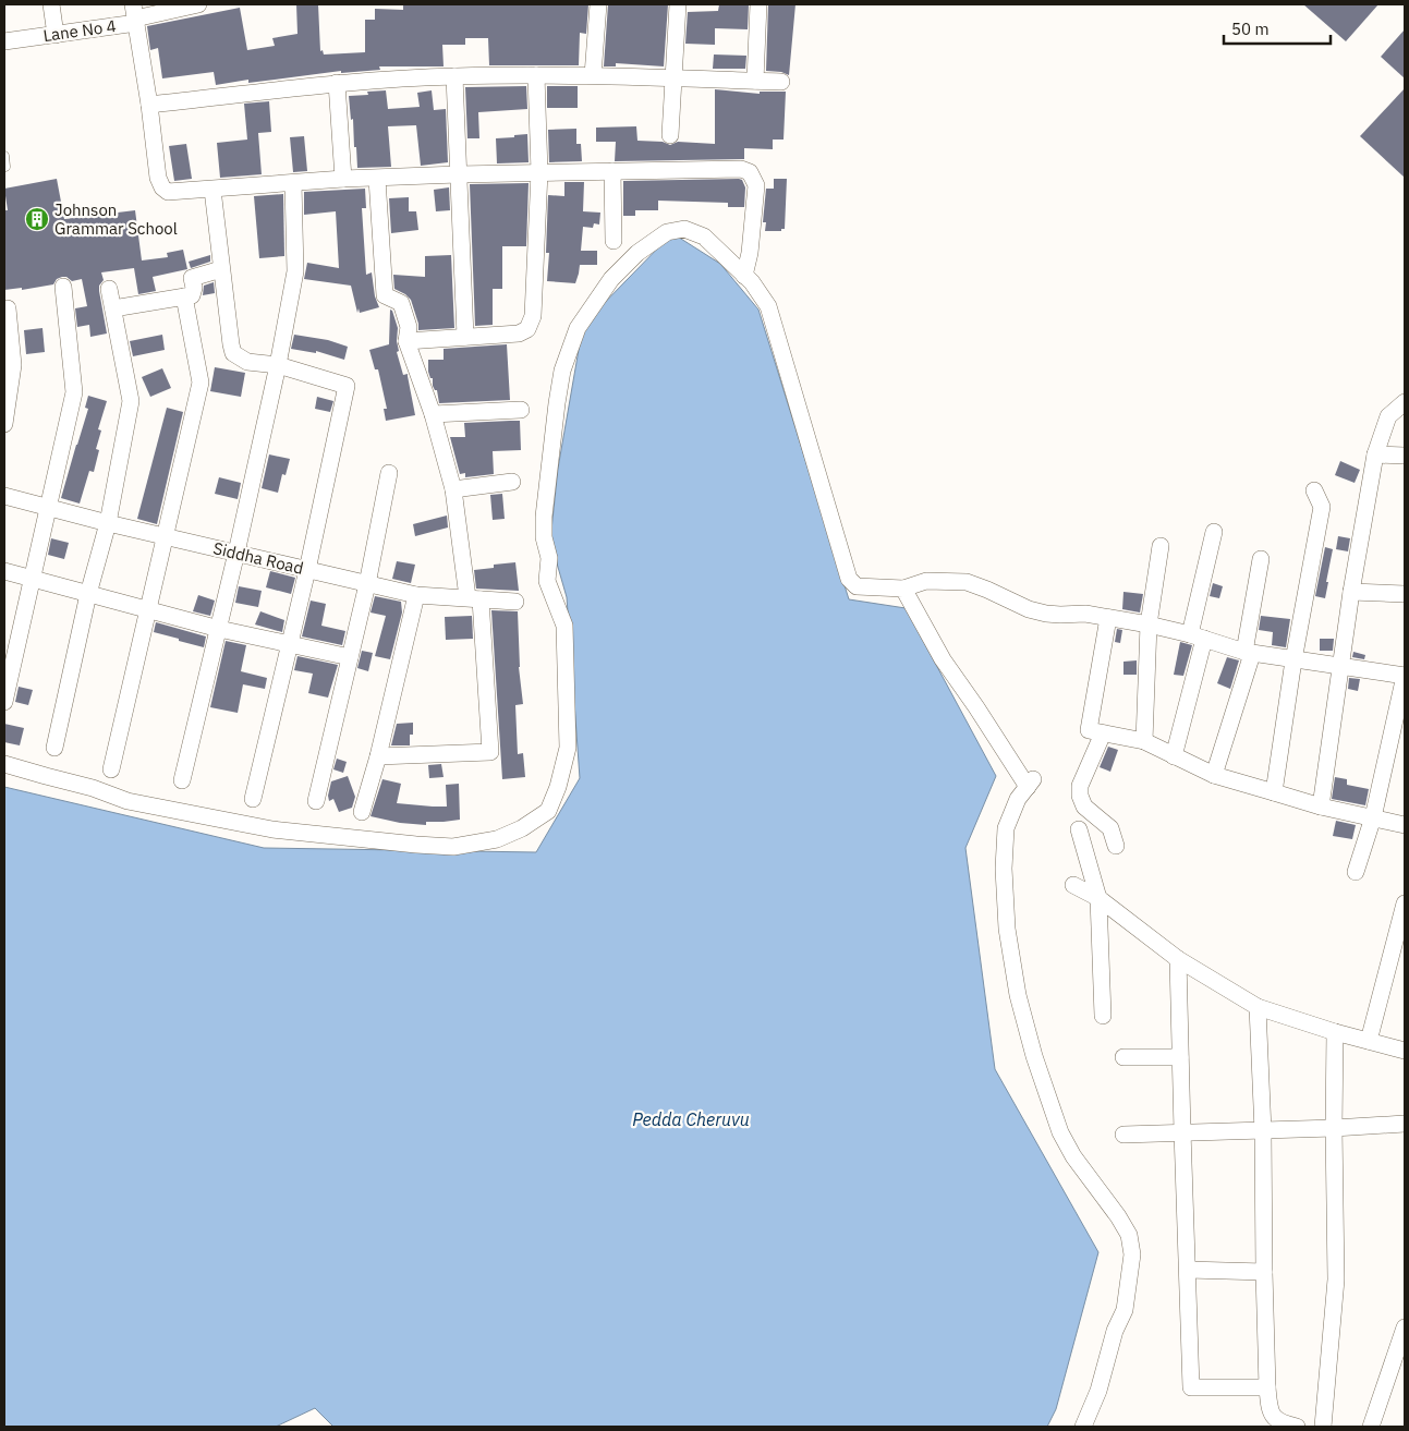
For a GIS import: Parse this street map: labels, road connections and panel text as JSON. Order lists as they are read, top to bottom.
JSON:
{
  "streets": {
    "street": ["Lane No 4", "Siddha Road"]
  },
  "water": ["Pedda Cheruvu"],
  "places": {
    "building": ["Johnson Grammar School"]
  },
  "scale_bar": "50 m"
}
